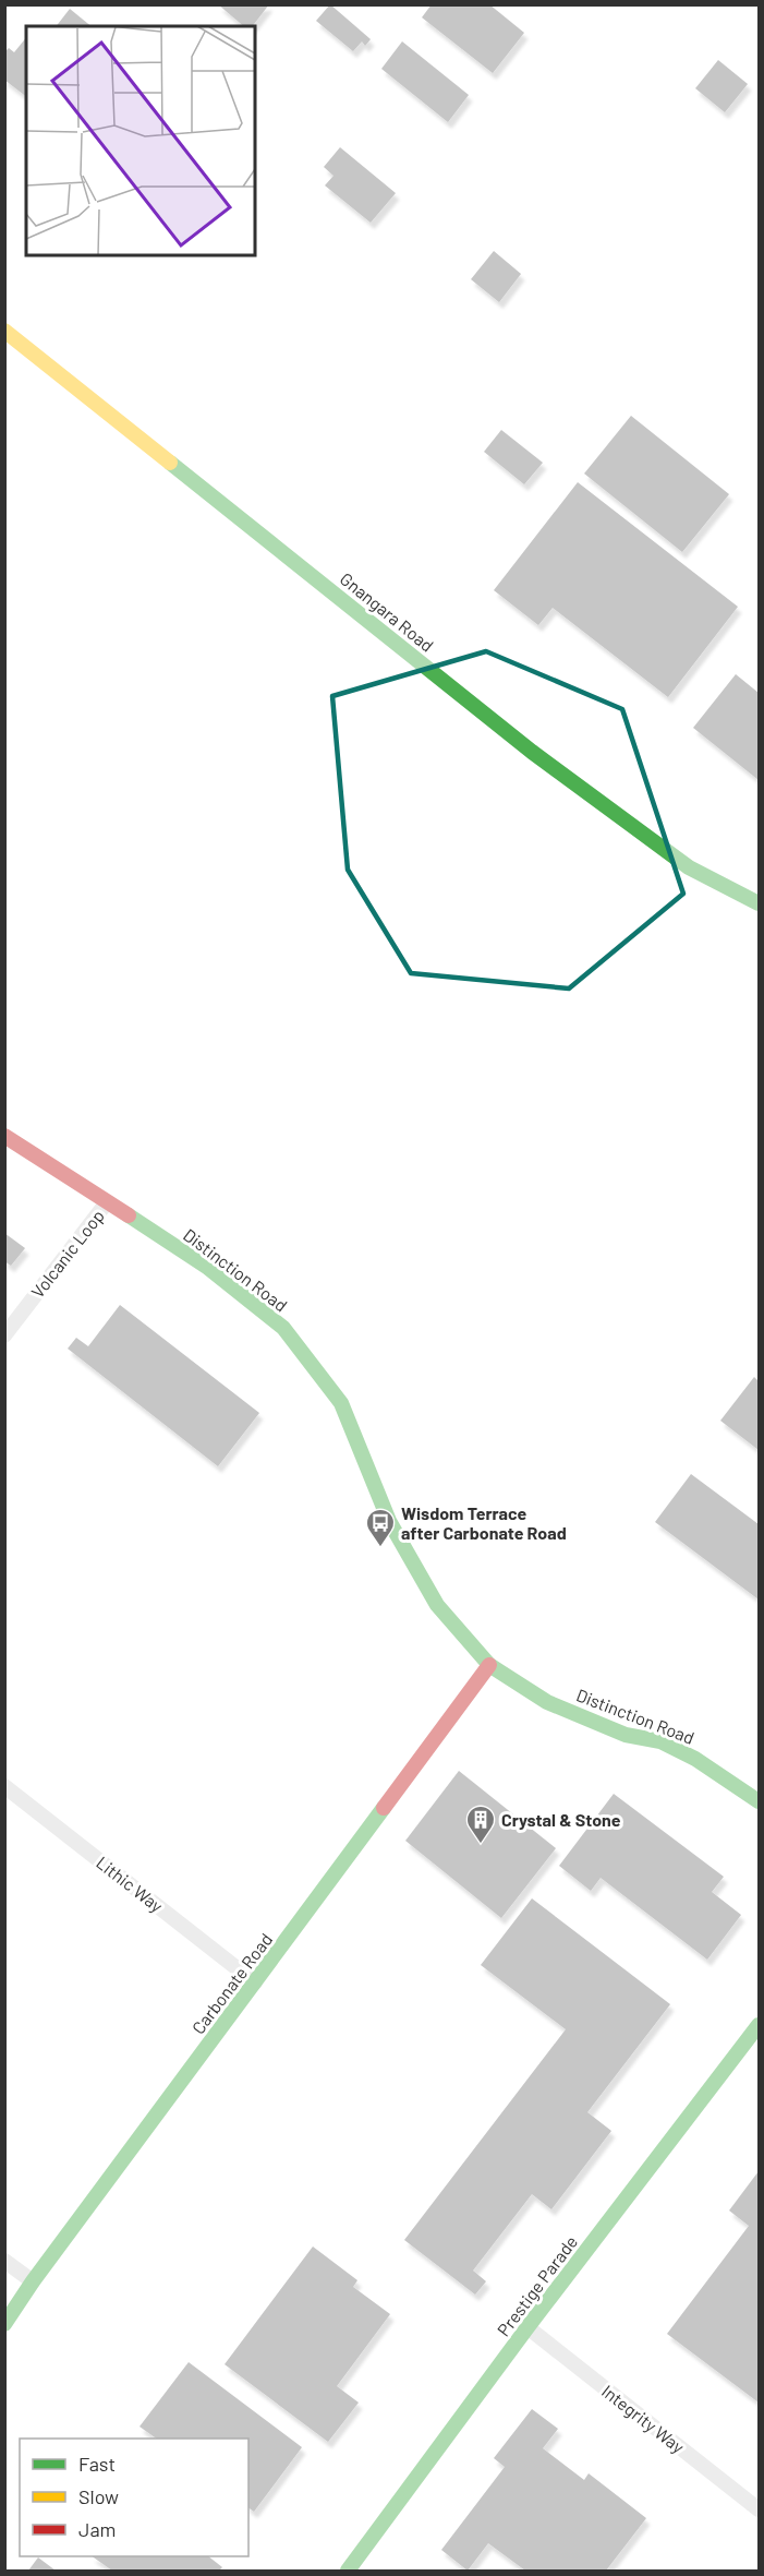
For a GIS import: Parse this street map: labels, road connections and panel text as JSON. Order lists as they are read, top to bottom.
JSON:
{
  "streets": {
    "street": [
      "Gnangara Road",
      "Volcanic Loop",
      "Distinction Road",
      "Lithic Way",
      "Carbonate Road",
      "Prestige Parade",
      "Integrity Way"
    ]
  },
  "crossings": [
    ["Volcanic Loop", "Distinction Road"],
    ["Distinction Road", "Carbonate Road"],
    ["Lithic Way", "Carbonate Road"],
    ["Prestige Parade", "Integrity Way"]
  ],
  "places": {
    "bus stop": ["Wisdom Terrace after Carbonate Road"],
    "building": ["Crystal & Stone"]
  },
  "legend": ["Fast", "Slow", "Jam"]
}
